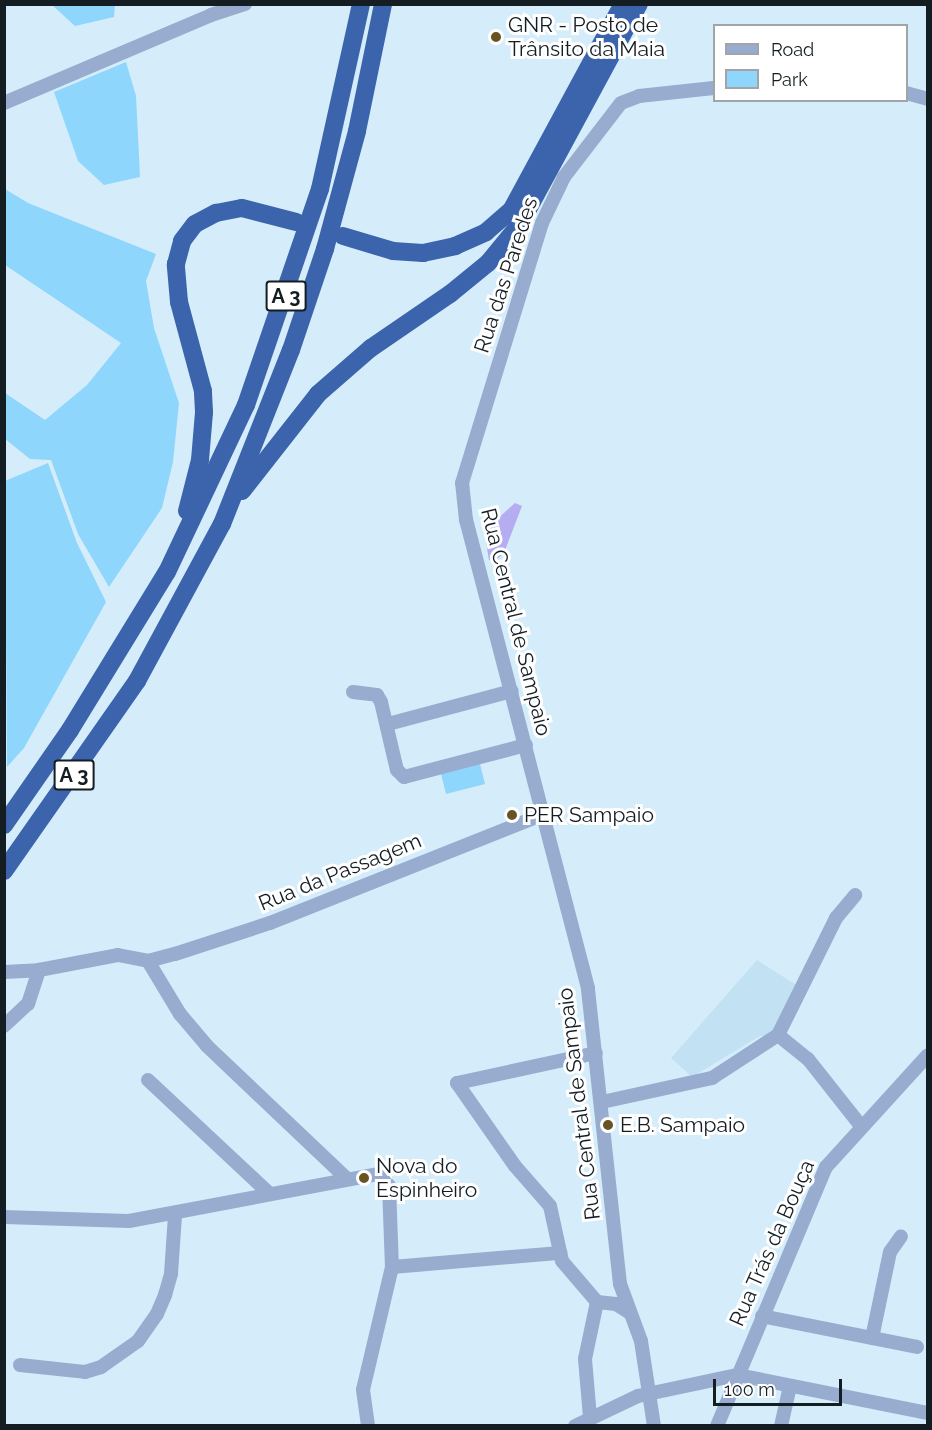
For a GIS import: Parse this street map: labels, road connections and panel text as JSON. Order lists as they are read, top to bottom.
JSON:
{
  "streets": {
    "highway": ["A 3"],
    "street": [
      "Rua das Paredes",
      "Rua Central de Sampaio",
      "Rua da Passagem",
      "Rua Trás da Bouça"
    ]
  },
  "crossings": [
    ["Rua das Paredes", "Rua Central de Sampaio"],
    ["Rua Central de Sampaio", "Rua da Passagem"]
  ],
  "places": [
    "GNR - Posto de Trânsito da Maia",
    "PER Sampaio",
    "E.B. Sampaio",
    "Nova do Espinheiro"
  ],
  "legend": ["Road", "Park"],
  "scale_bar": "100 m"
}
